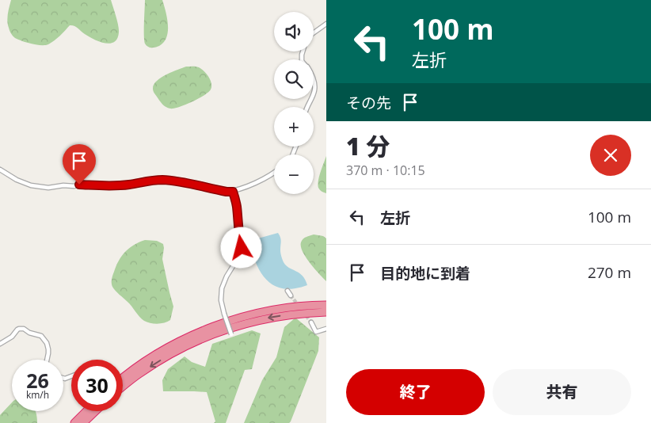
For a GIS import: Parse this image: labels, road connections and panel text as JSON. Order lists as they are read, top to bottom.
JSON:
{
  "page": {
    "turn": ["100 m", "左折"],
    "map_buttons": ["+", "−"],
    "then": "その先",
    "heading": ["1 分", "370 m · 10:15"],
    "list": [
      {
        "name": "左折",
        "value": "100 m"
      },
      {
        "name": "目的地に到着",
        "value": "270 m"
      }
    ],
    "speed": "26 km/h",
    "limit": "30",
    "buttons": ["終了", "共有"]
  }
}
